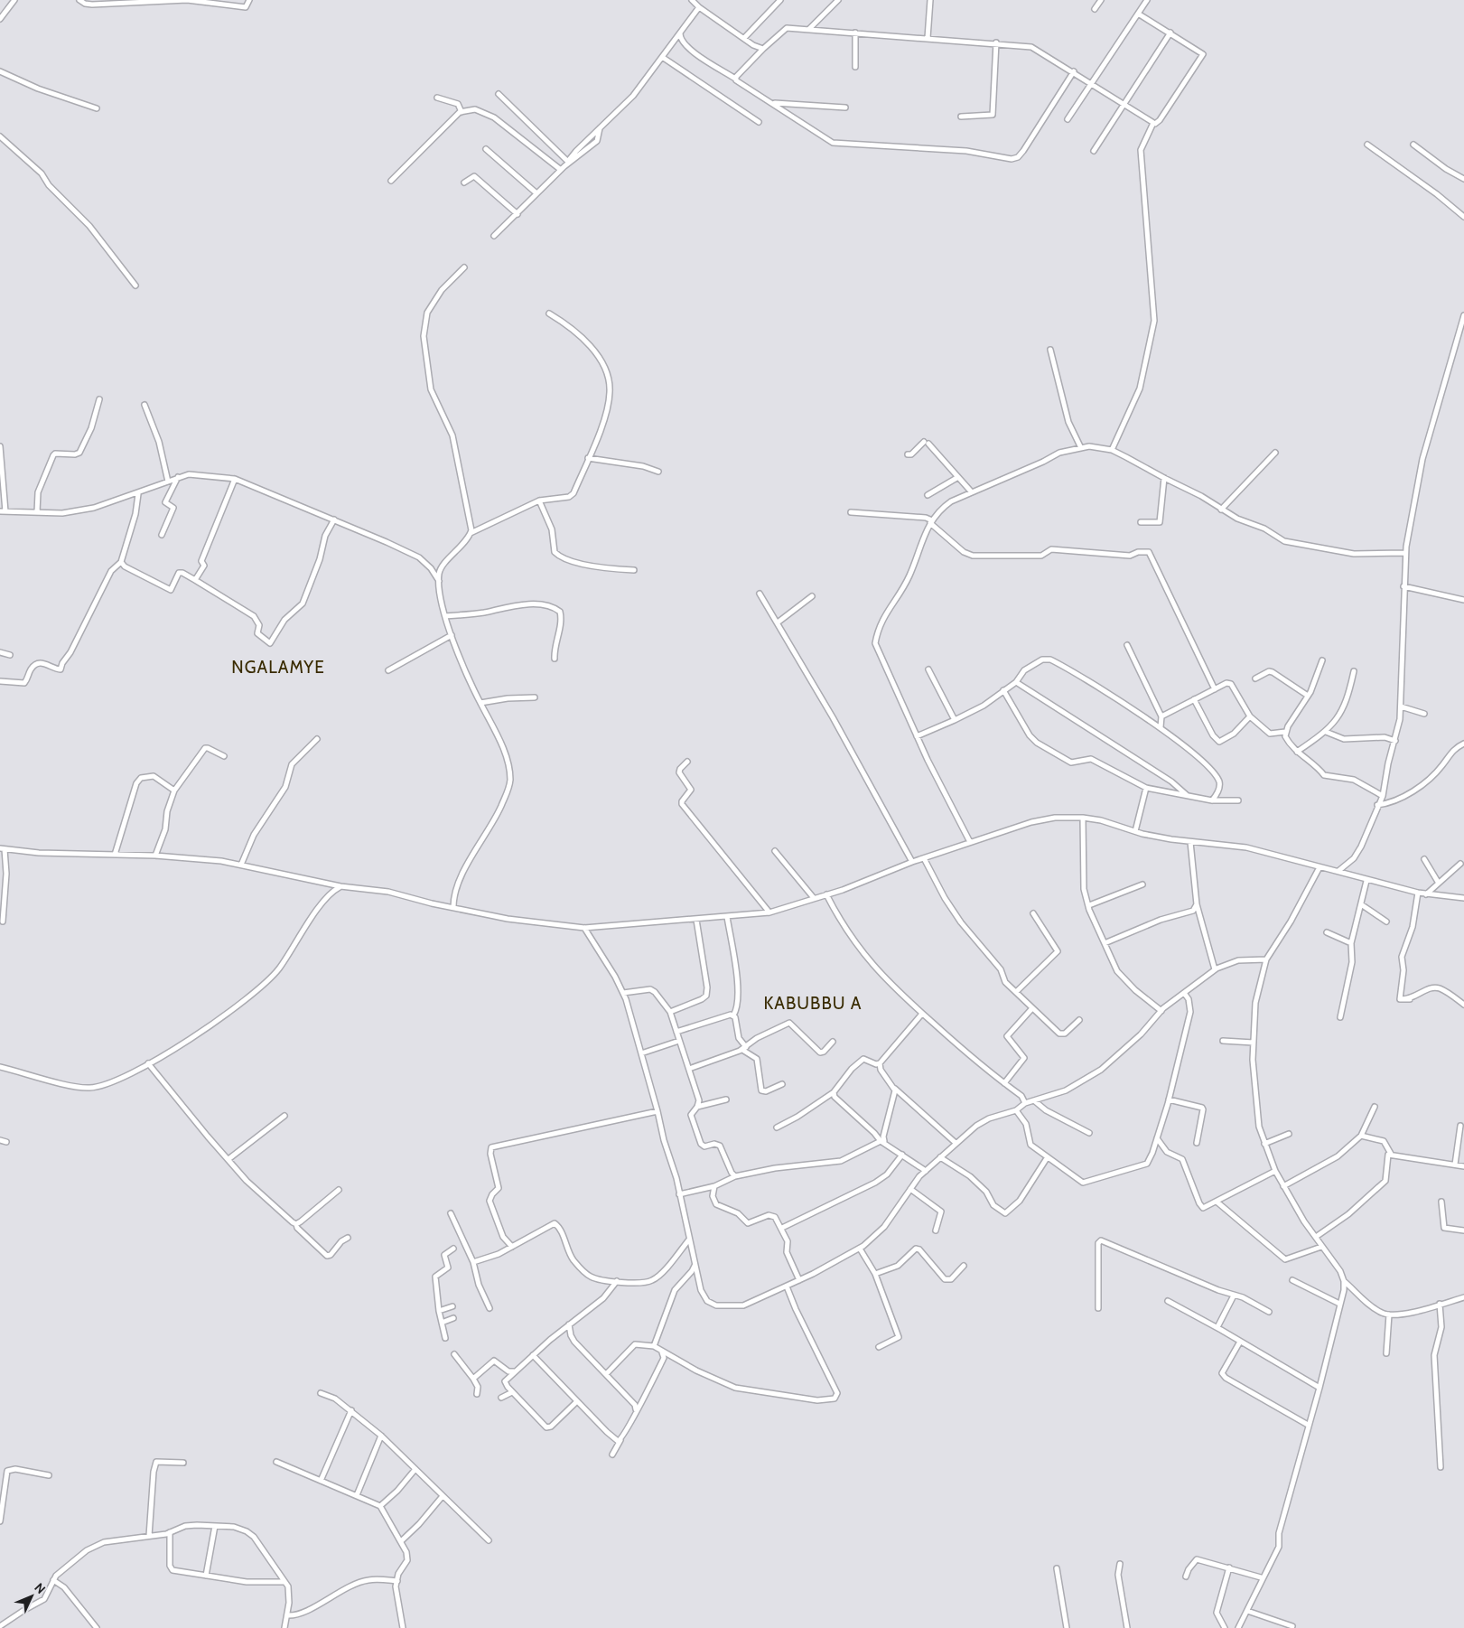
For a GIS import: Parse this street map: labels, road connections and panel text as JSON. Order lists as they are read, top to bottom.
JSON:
{
  "districts": ["NGALAMYE", "KABUBBU A"],
  "north": "top right"
}
